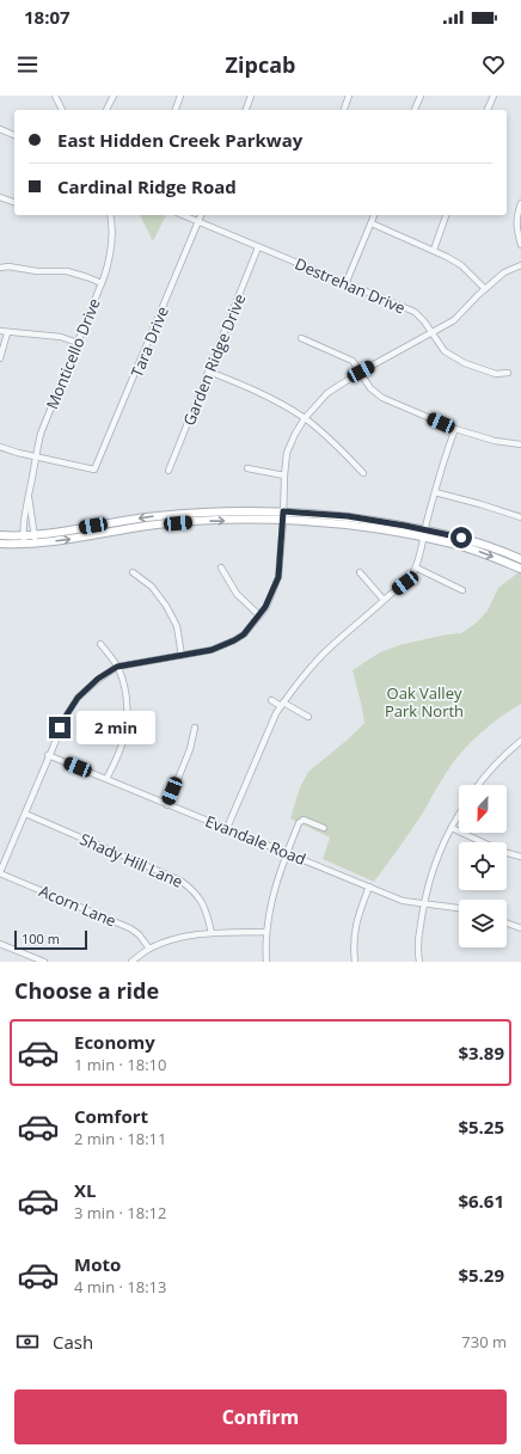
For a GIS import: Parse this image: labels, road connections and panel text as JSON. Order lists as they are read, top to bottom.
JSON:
{
  "streets": {
    "street": [
      "Destrehan Drive",
      "Tara Drive",
      "Monticello Drive",
      "Garden Ridge Drive",
      "Evandale Road",
      "Shady Hill Lane",
      "Acorn Lane"
    ]
  },
  "crossings": [
    ["Destrehan Drive", "Tara Drive"],
    ["Destrehan Drive", "Garden Ridge Drive"],
    ["Tara Drive", "Monticello Drive"]
  ],
  "parks": ["Oak Valley Park North"],
  "scale_bar": "100 m",
  "north": "bottom",
  "page": {
    "status": "18:07",
    "header": "Zipcab",
    "banner": ["East Hidden Creek Parkway", "Cardinal Ridge Road"],
    "bubble": "2 min",
    "scale": "100 m",
    "heading": "Choose a ride",
    "list": [
      {
        "name": "Economy",
        "note": "1 min · 18:10",
        "value": "$3.89"
      },
      {
        "name": "Comfort",
        "note": "2 min · 18:11",
        "value": "$5.25"
      },
      {
        "name": "XL",
        "note": "3 min · 18:12",
        "value": "$6.61"
      },
      {
        "name": "Moto",
        "note": "4 min · 18:13",
        "value": "$5.29"
      }
    ],
    "pay": ["Cash", "730 m"],
    "buttons": "Confirm"
  }
}
